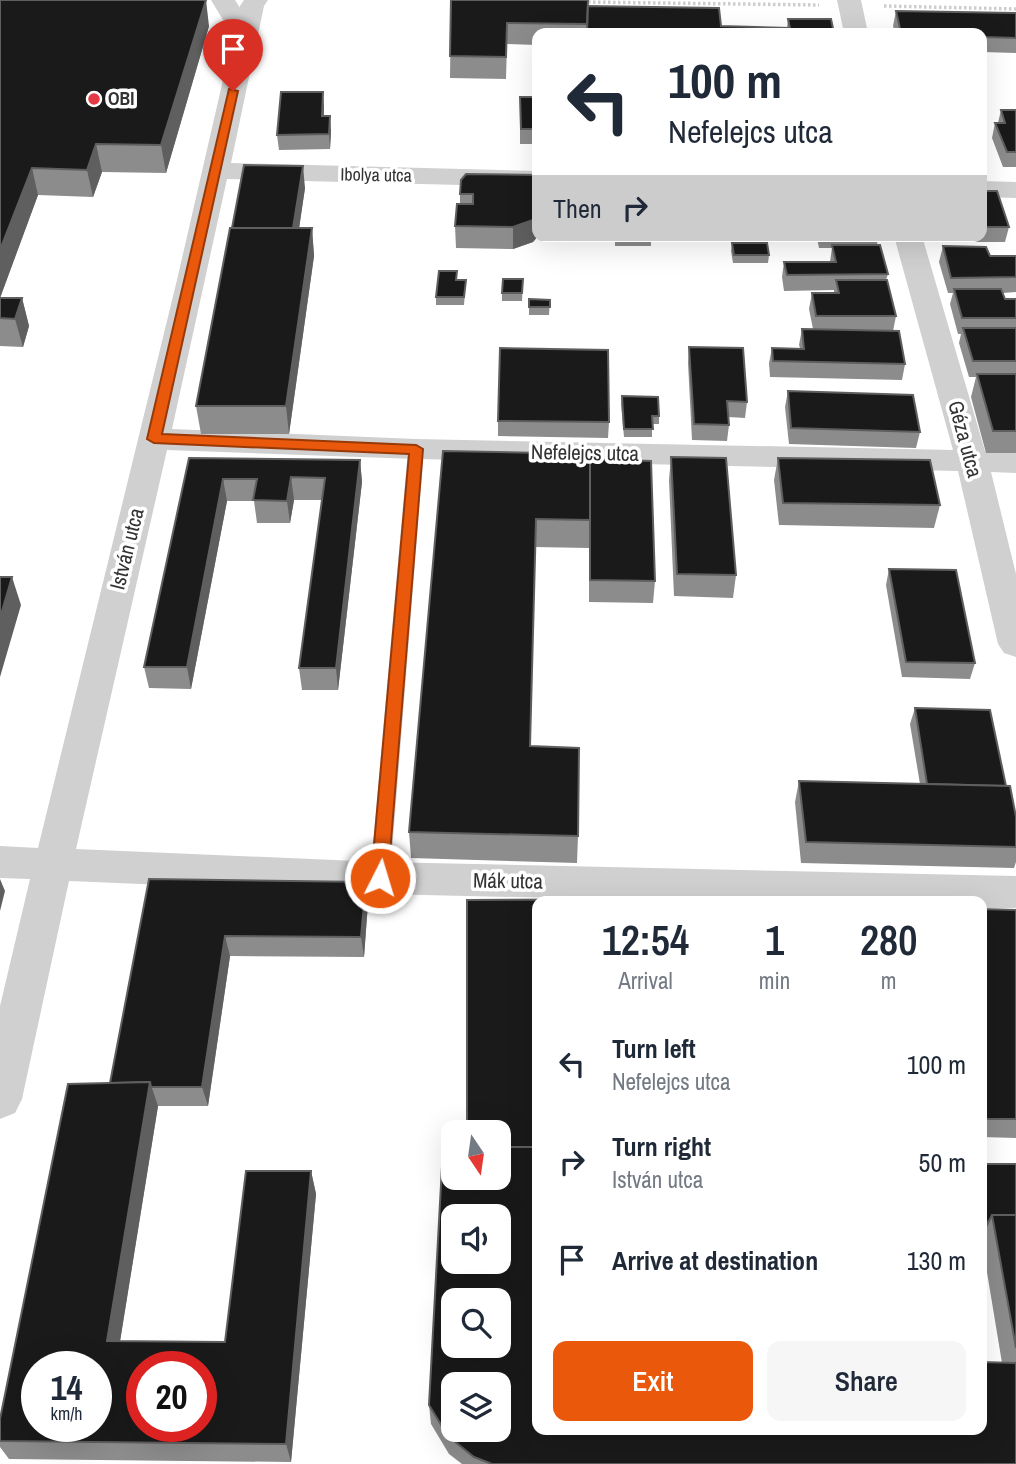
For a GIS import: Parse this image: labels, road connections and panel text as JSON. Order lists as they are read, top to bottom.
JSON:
{
  "streets": {
    "street": [
      "Ibolya utca",
      "Géza utca",
      "Nefelejcs utca",
      "István utca",
      "Mák utca"
    ]
  },
  "crossings": [
    ["Ibolya utca", "István utca"],
    ["Géza utca", "Nefelejcs utca"],
    ["Nefelejcs utca", "István utca"],
    ["István utca", "Mák utca"]
  ],
  "places": ["OBI"],
  "north": "bottom",
  "page": {
    "turn": ["100 m", "Nefelejcs utca"],
    "then": "Then",
    "eta": [
      "12:54",
      "Arrival",
      "1",
      "min",
      "280",
      "m"
    ],
    "list": [
      {
        "name": "Turn left",
        "note": "Nefelejcs utca",
        "value": "100 m"
      },
      {
        "name": "Turn right",
        "note": "István utca",
        "value": "50 m"
      },
      {
        "name": "Arrive at destination",
        "value": "130 m"
      }
    ],
    "buttons": ["Exit", "Share"],
    "speed": "14 km/h",
    "limit": "20"
  }
}
